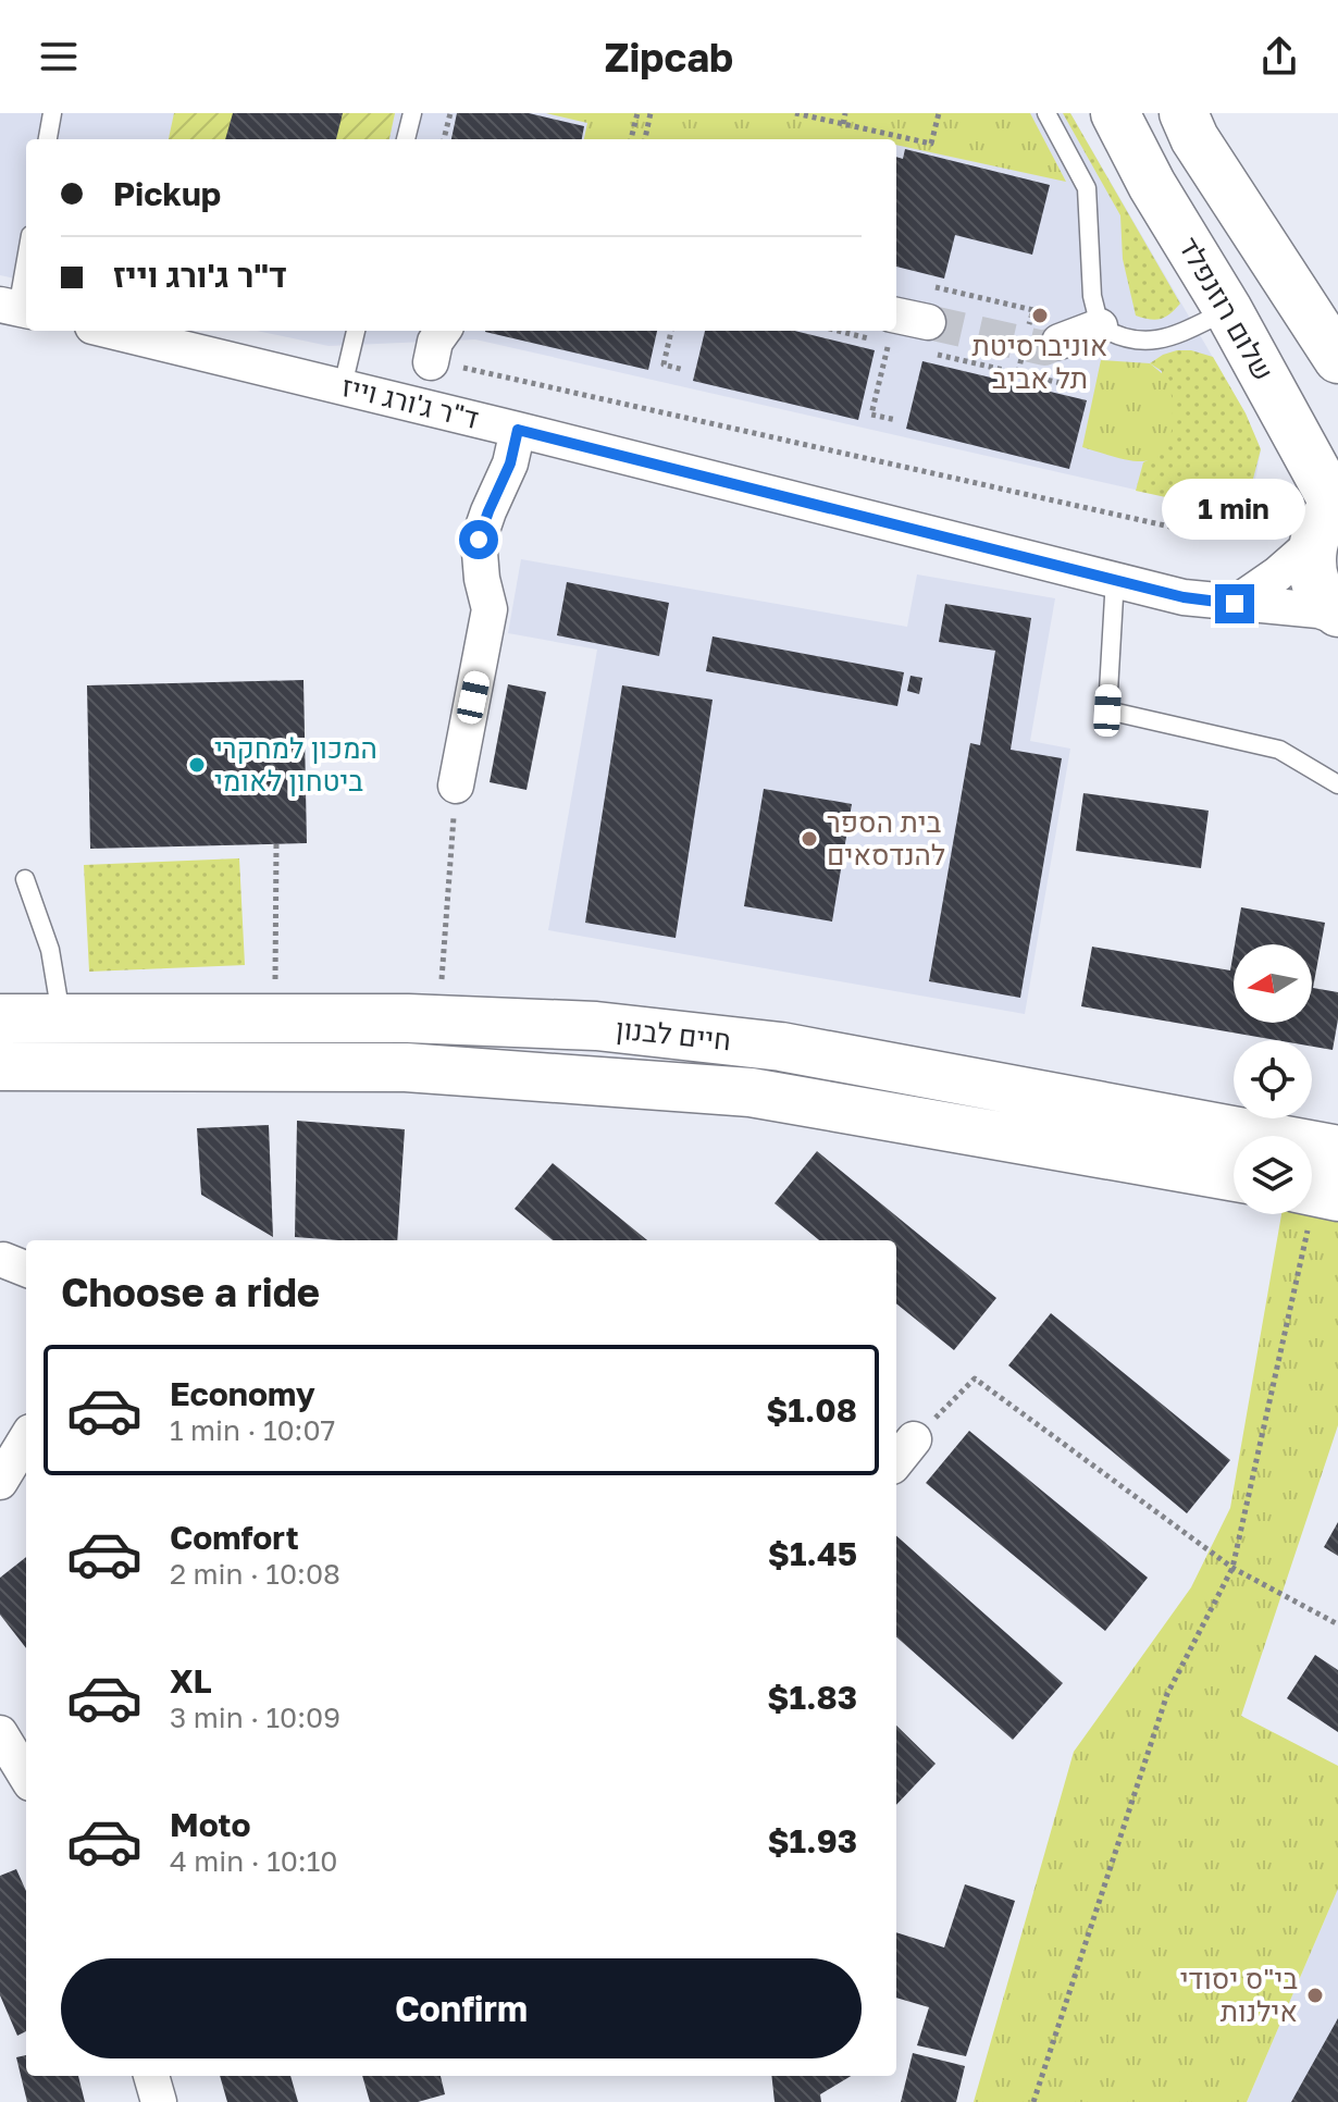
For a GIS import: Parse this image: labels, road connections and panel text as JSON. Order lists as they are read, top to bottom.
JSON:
{
  "streets": {
    "main road": ["שלום רוזנפלד", "חיים לבנון"],
    "street": ["ד\"ר ג'ורג וייז"]
  },
  "places": [
    "אוניברסיטת תל אביב",
    "המכון למחקרי ביטחון לאומי",
    "בית הספר להנדסאים",
    "בי\"ס יסודי אילנות"
  ],
  "north": "left",
  "page": {
    "header": "Zipcab",
    "banner": ["Pickup", "ד\"ר ג'ורג וייז"],
    "bubble": "1 min",
    "heading": "Choose a ride",
    "list": [
      {
        "name": "Economy",
        "note": "1 min · 10:07",
        "value": "$1.08"
      },
      {
        "name": "Comfort",
        "note": "2 min · 10:08",
        "value": "$1.45"
      },
      {
        "name": "XL",
        "note": "3 min · 10:09",
        "value": "$1.83"
      },
      {
        "name": "Moto",
        "note": "4 min · 10:10",
        "value": "$1.93"
      }
    ],
    "buttons": "Confirm"
  }
}
